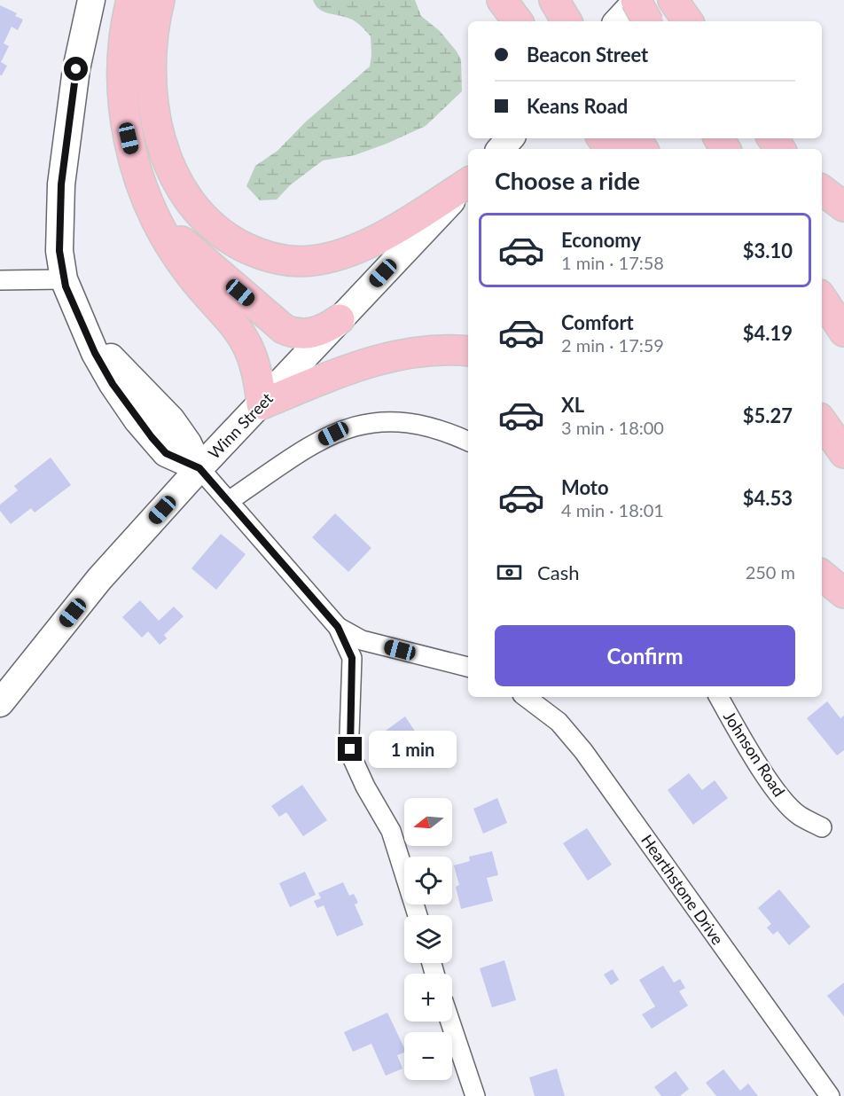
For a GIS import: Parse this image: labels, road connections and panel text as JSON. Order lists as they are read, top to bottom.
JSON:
{
  "streets": {
    "main road": ["Winn Street"],
    "street": ["Johnson Road", "Hearthstone Drive"]
  },
  "north": "left",
  "page": {
    "banner": ["Beacon Street", "Keans Road"],
    "heading": "Choose a ride",
    "list": [
      {
        "name": "Economy",
        "note": "1 min · 17:58",
        "value": "$3.10"
      },
      {
        "name": "Comfort",
        "note": "2 min · 17:59",
        "value": "$4.19"
      },
      {
        "name": "XL",
        "note": "3 min · 18:00",
        "value": "$5.27"
      },
      {
        "name": "Moto",
        "note": "4 min · 18:01",
        "value": "$4.53"
      }
    ],
    "pay": ["Cash", "250 m"],
    "buttons": "Confirm",
    "bubble": "1 min",
    "map_buttons": ["+", "−"]
  }
}
